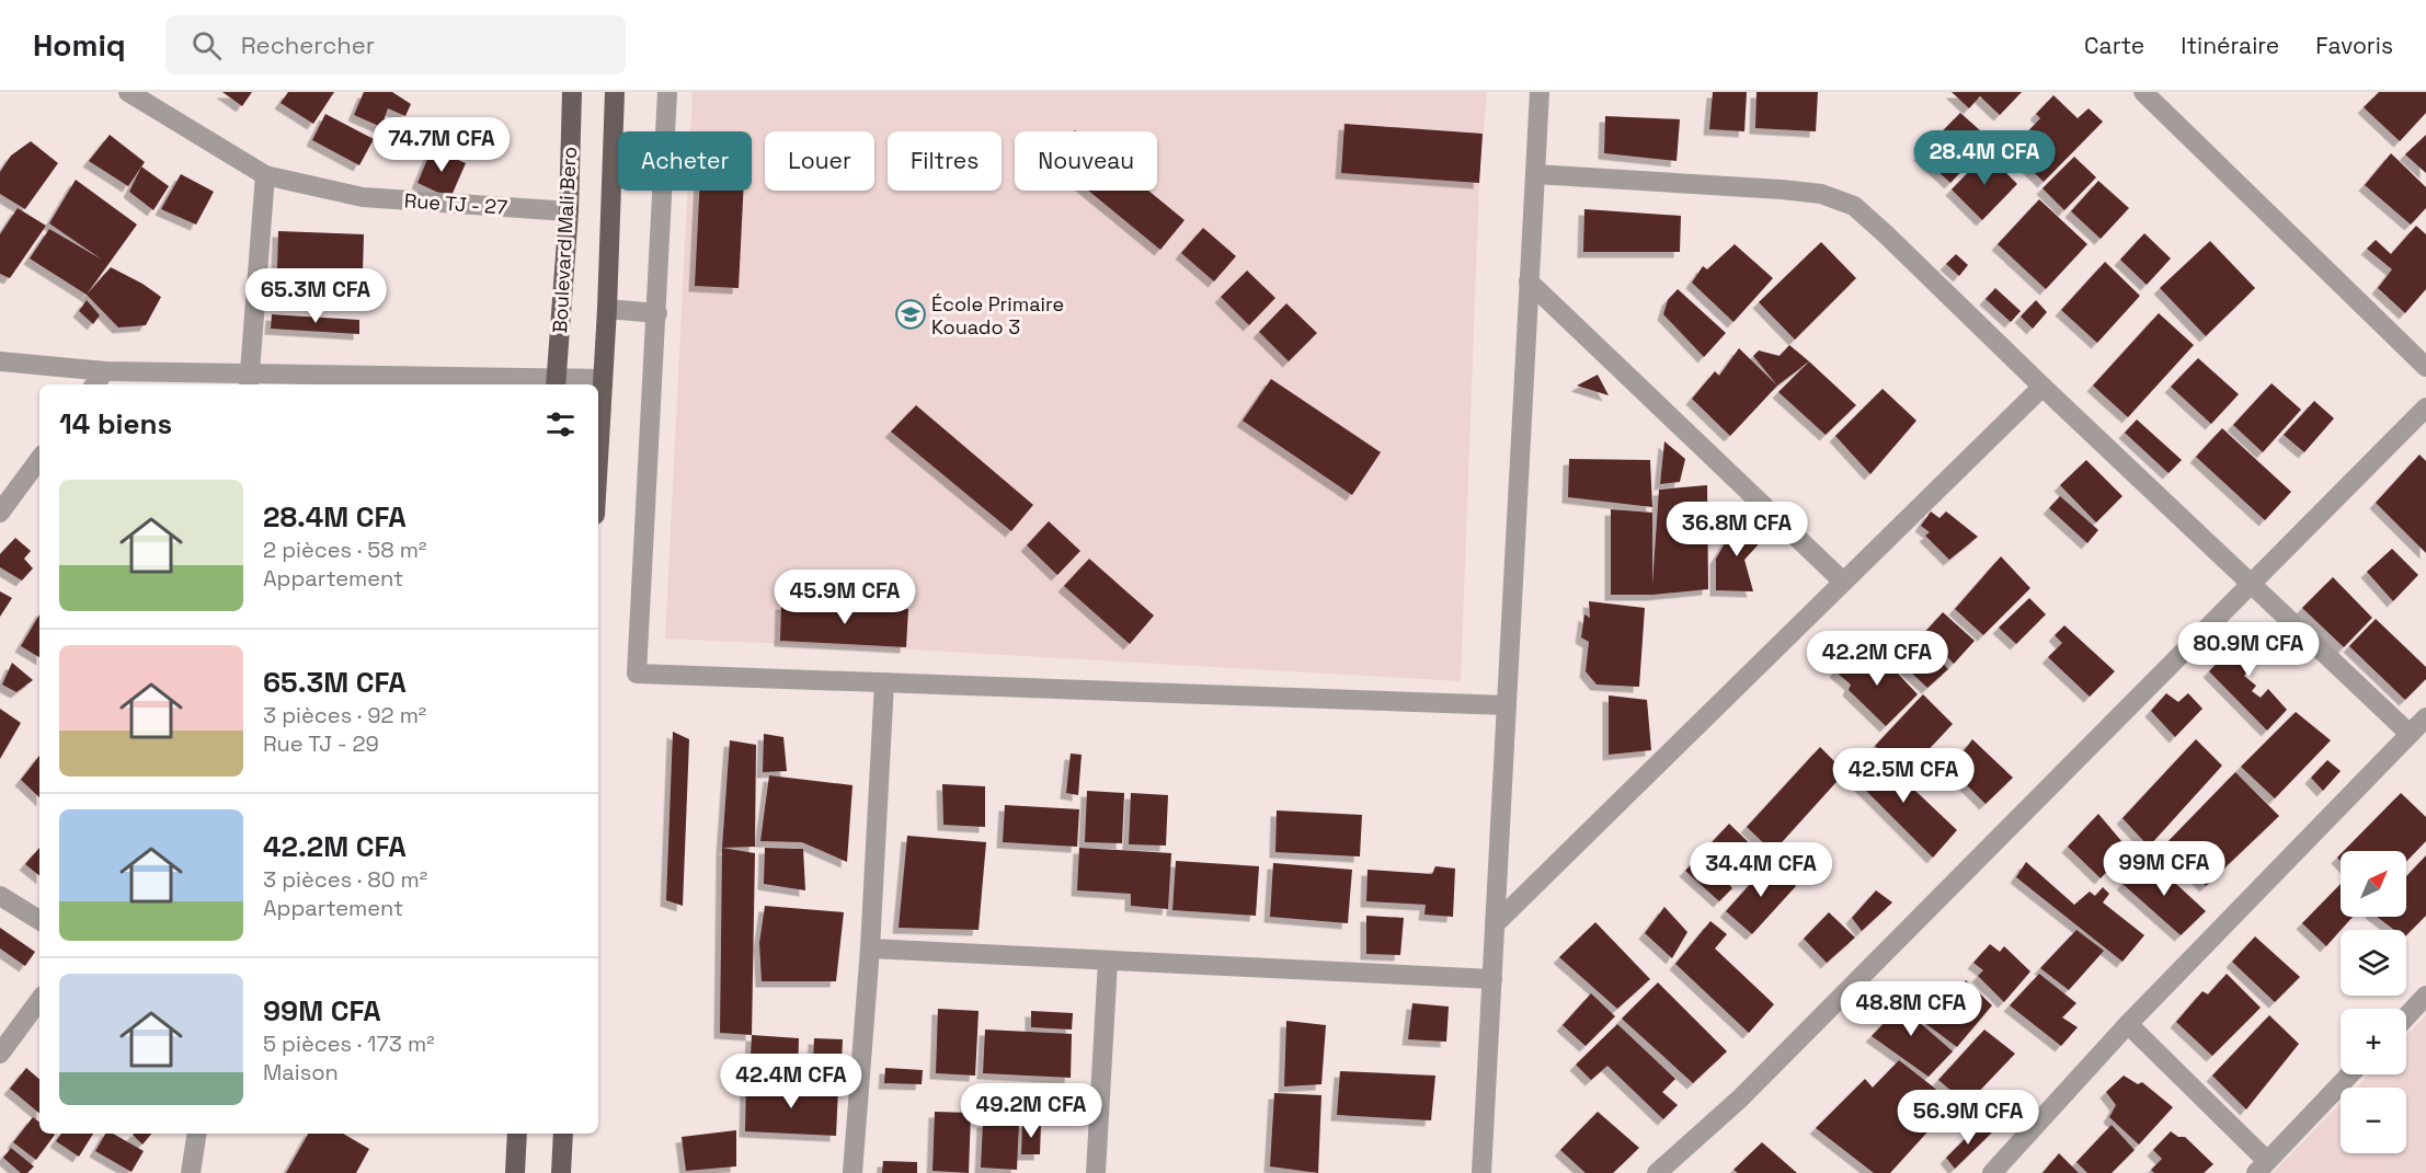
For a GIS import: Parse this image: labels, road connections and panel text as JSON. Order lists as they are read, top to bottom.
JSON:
{
  "streets": {
    "main road": ["Boulevard Mali Bero"],
    "street": ["Rue TJ - 27"]
  },
  "crossings": [
    ["Rue TJ - 27", "Boulevard Mali Bero"]
  ],
  "places": {
    "school or university": ["École Primaire Kouado 3"]
  },
  "north": "top right",
  "page": {
    "header": "Homiq",
    "search": "Rechercher",
    "nav": ["Carte", "Itinéraire", "Favoris"],
    "price": [
      "74.7M CFA",
      "28.4M CFA",
      "65.3M CFA",
      "36.8M CFA",
      "45.9M CFA",
      "80.9M CFA",
      "42.2M CFA",
      "42.5M CFA",
      "99M CFA",
      "34.4M CFA",
      "48.8M CFA",
      "42.4M CFA",
      "49.2M CFA",
      "56.9M CFA"
    ],
    "chip": [
      "Acheter",
      "Louer",
      "Filtres",
      "Nouveau"
    ],
    "heading": "14 biens",
    "list": [
      {
        "name": "28.4M CFA",
        "note": "2 pièces · 58 m² · Appartement"
      },
      {
        "name": "65.3M CFA",
        "note": "3 pièces · 92 m² · Rue TJ - 29"
      },
      {
        "name": "42.2M CFA",
        "note": "3 pièces · 80 m² · Appartement"
      },
      {
        "name": "99M CFA",
        "note": "5 pièces · 173 m² · Maison"
      }
    ],
    "map_buttons": ["+", "−"]
  }
}
